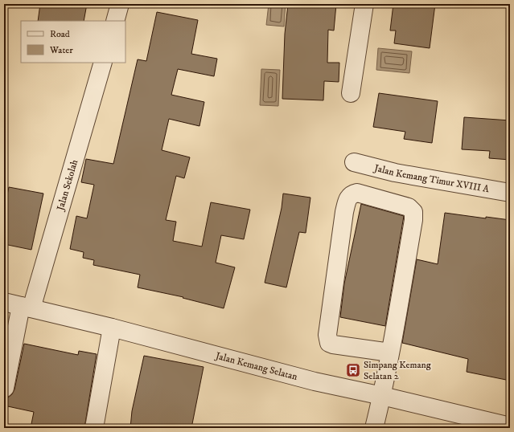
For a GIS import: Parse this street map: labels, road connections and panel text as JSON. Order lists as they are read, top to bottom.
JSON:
{
  "streets": {
    "street": ["Jalan Kemang Timur XVIII A", "Jalan Sekolah", "Jalan Kemang Selatan"]
  },
  "crossings": [
    ["Jalan Sekolah", "Jalan Kemang Selatan"]
  ],
  "places": {
    "bus stop": ["Simpang Kemang Selatan 2"]
  },
  "legend": ["Road", "Water"]
}
